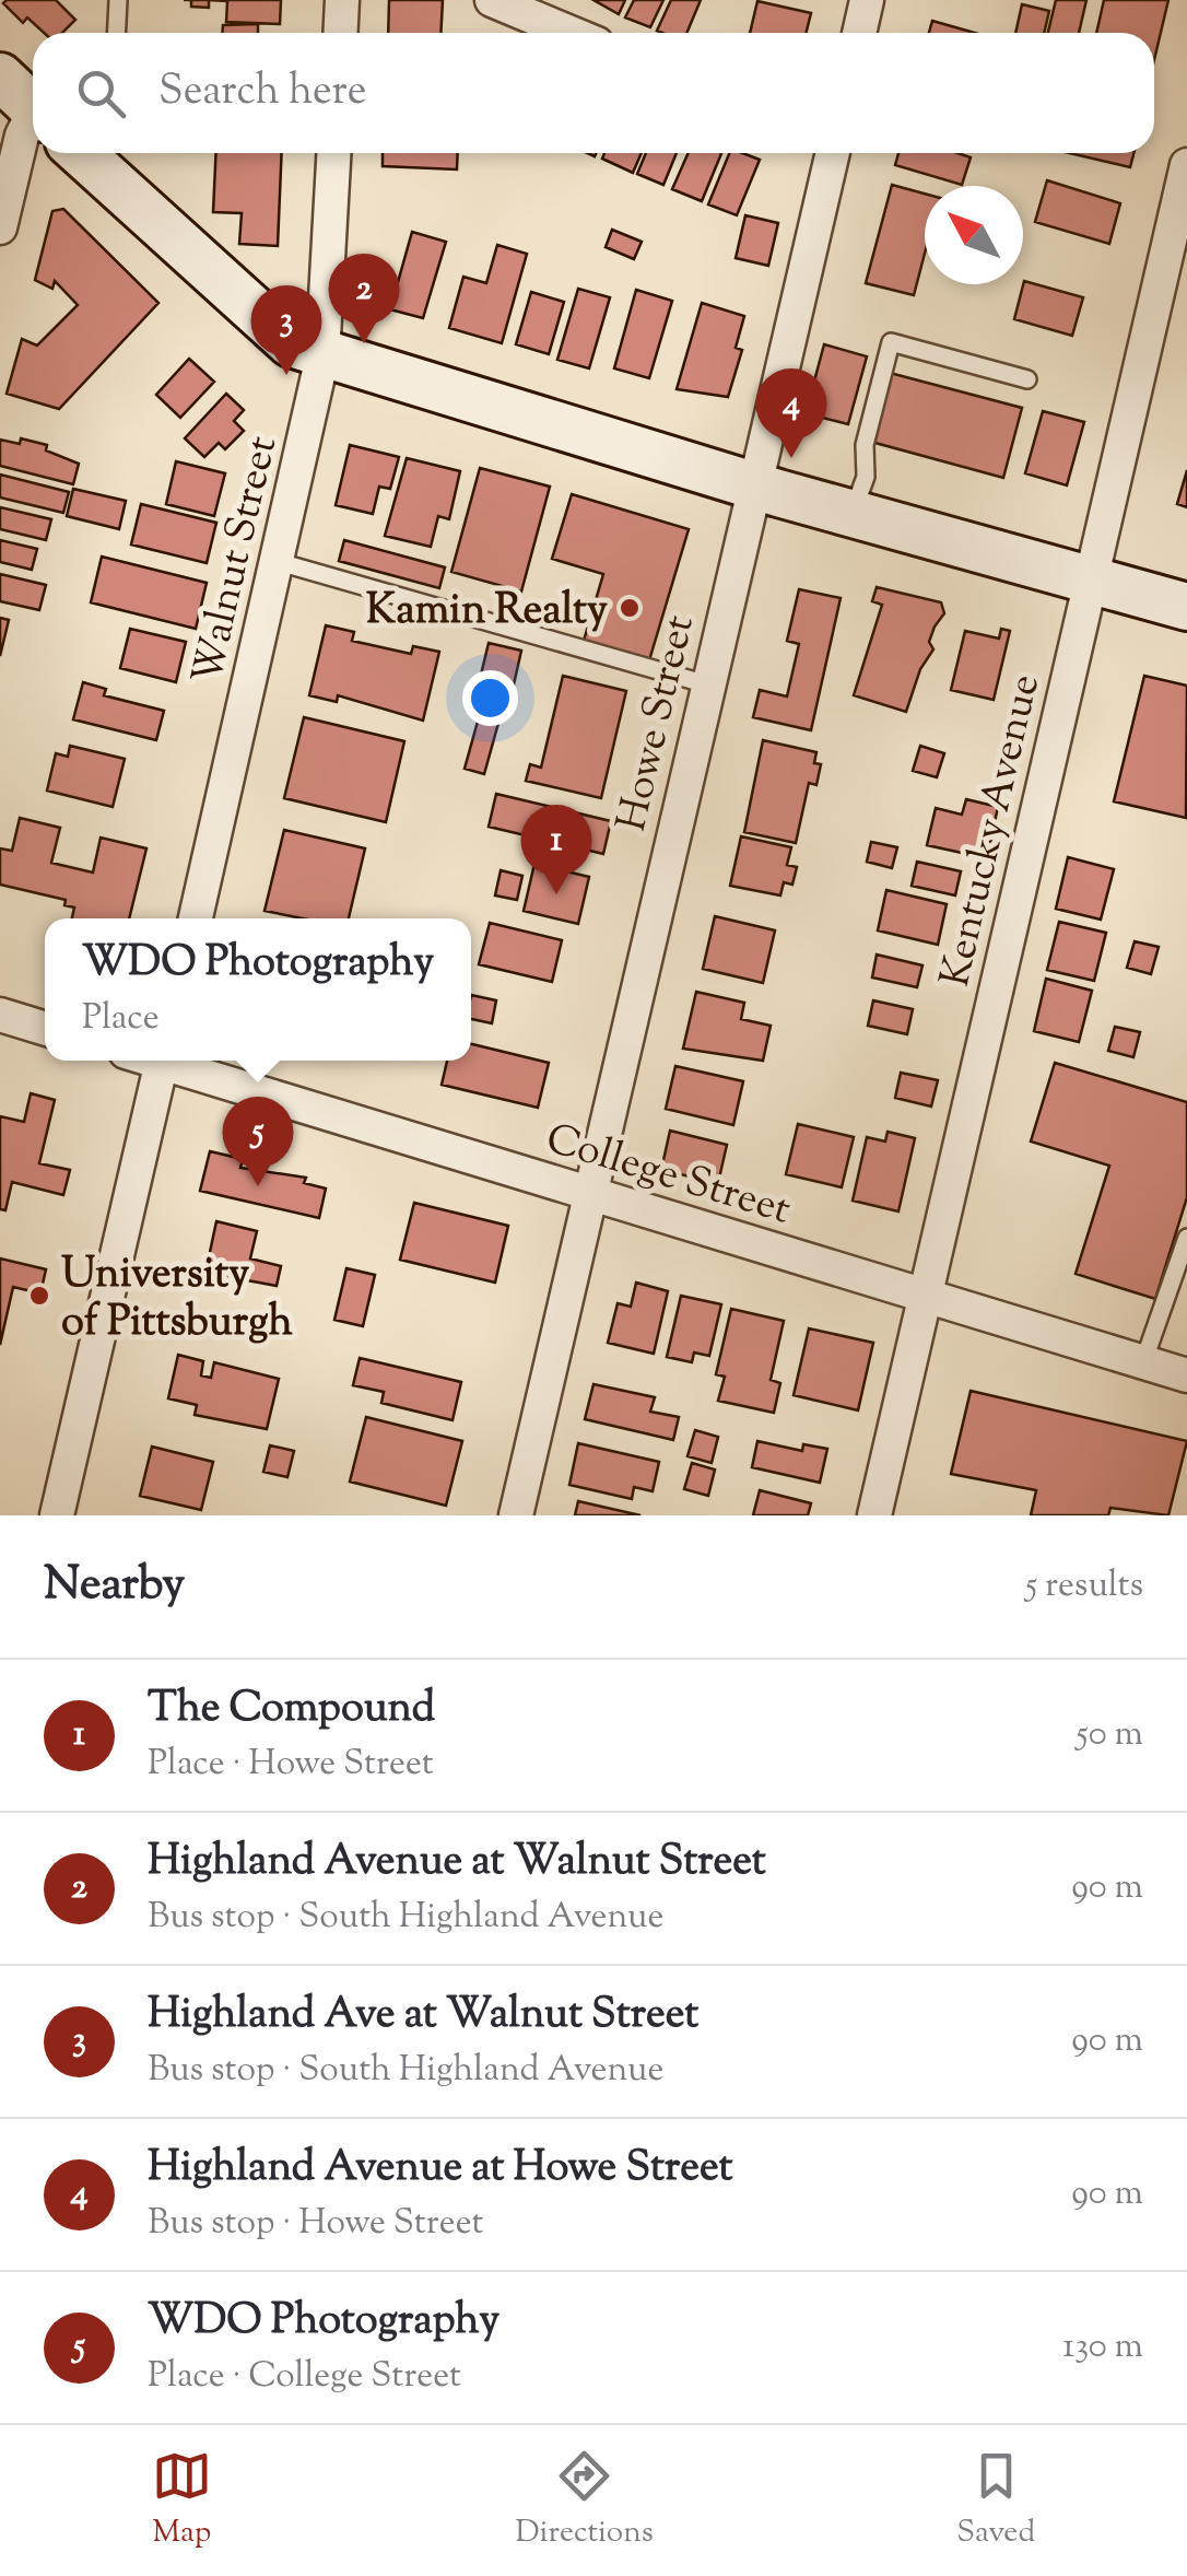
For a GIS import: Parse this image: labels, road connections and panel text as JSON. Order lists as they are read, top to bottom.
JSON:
{
  "streets": {
    "street": [
      "Walnut Street",
      "Howe Street",
      "Kentucky Avenue",
      "College Street"
    ]
  },
  "crossings": [
    ["Howe Street", "College Street"],
    ["Kentucky Avenue", "College Street"]
  ],
  "places": ["Kamin Realty", "University of Pittsburgh"],
  "north": "top left",
  "page": {
    "search": "Search here",
    "pins": [
      "2",
      "3",
      "4",
      "1",
      "5"
    ],
    "popup": ["WDO Photography", "Place"],
    "heading": ["Nearby", "5 results"],
    "list": [
      {
        "mark": "1",
        "name": "The Compound",
        "note": "Place · Howe Street",
        "value": "50 m"
      },
      {
        "mark": "2",
        "name": "Highland Avenue at Walnut Street",
        "note": "Bus stop · South Highland Avenue",
        "value": "90 m"
      },
      {
        "mark": "3",
        "name": "Highland Ave at Walnut Street",
        "note": "Bus stop · South Highland Avenue",
        "value": "90 m"
      },
      {
        "mark": "4",
        "name": "Highland Avenue at Howe Street",
        "note": "Bus stop · Howe Street",
        "value": "90 m"
      },
      {
        "mark": "5",
        "name": "WDO Photography",
        "note": "Place · College Street",
        "value": "130 m"
      }
    ],
    "nav": ["Map", "Directions", "Saved"]
  }
}
